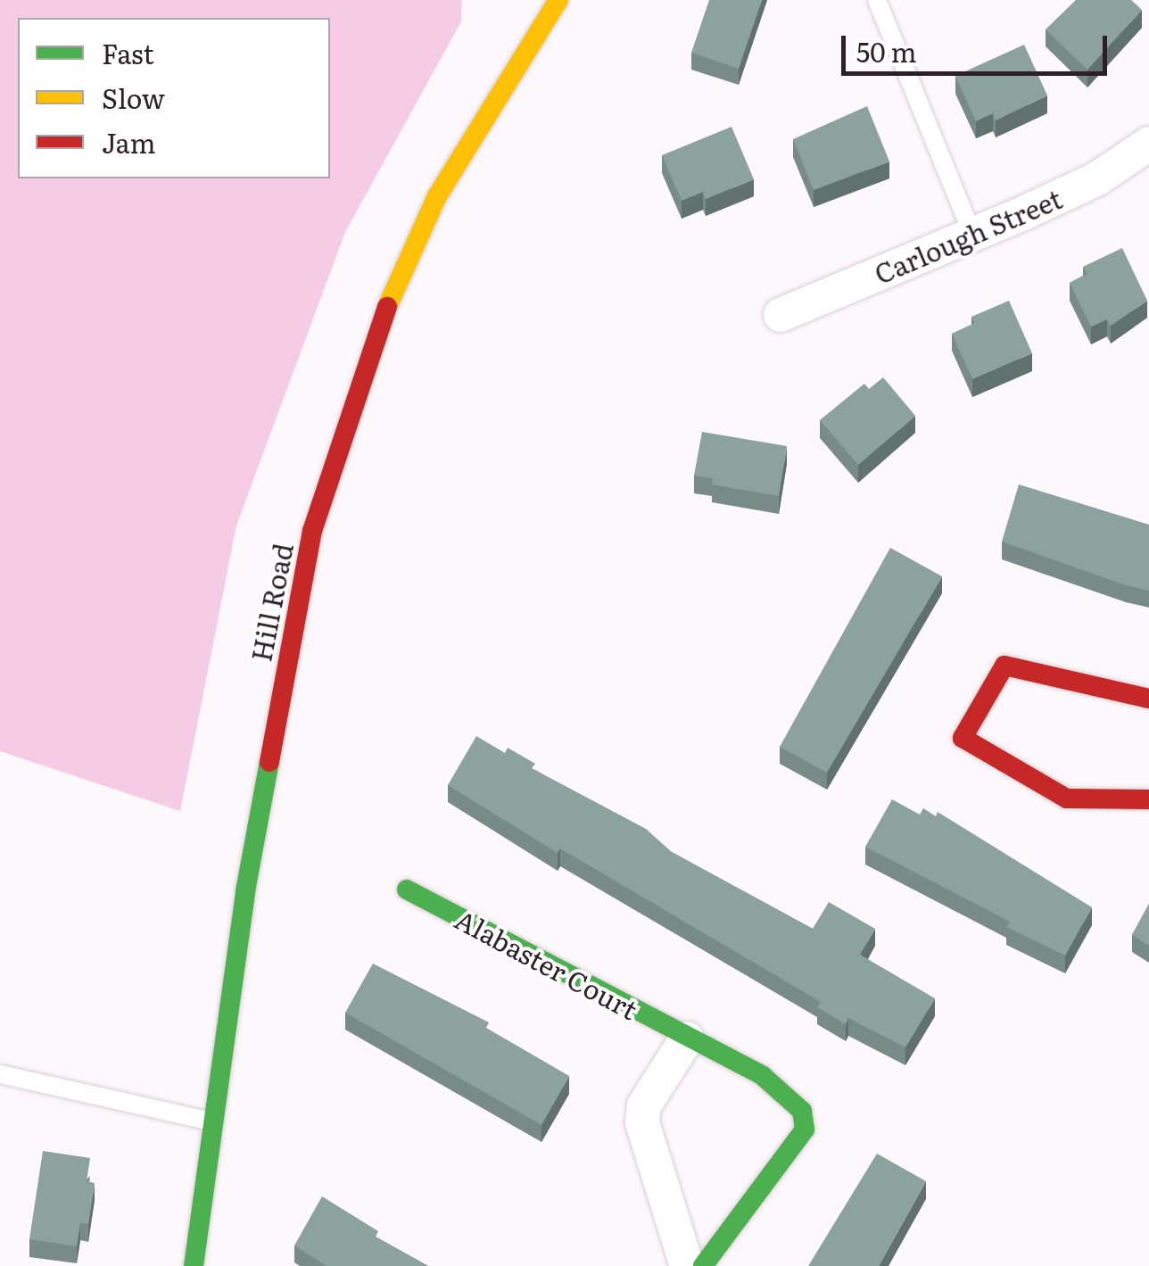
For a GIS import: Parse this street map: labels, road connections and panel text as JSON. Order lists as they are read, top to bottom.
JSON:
{
  "streets": {
    "street": ["Carlough Street", "Hill Road", "Alabaster Court"]
  },
  "legend": ["Fast", "Slow", "Jam"],
  "scale_bar": "50 m"
}
